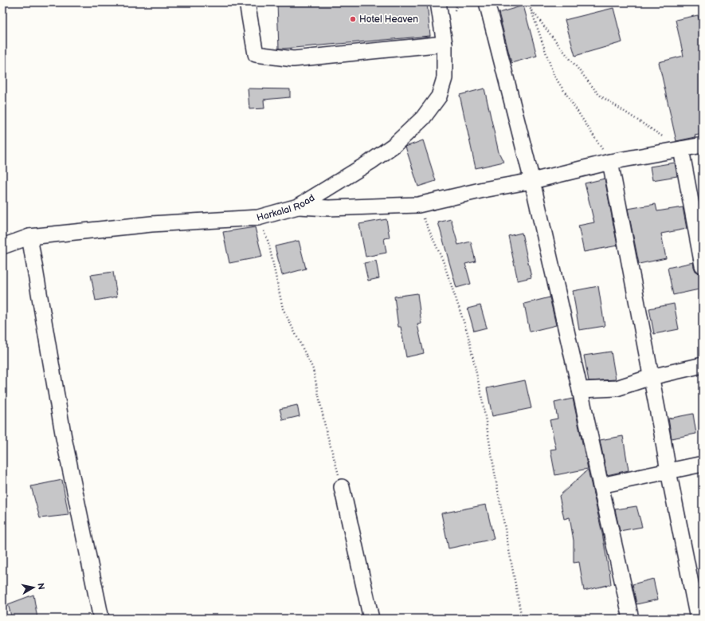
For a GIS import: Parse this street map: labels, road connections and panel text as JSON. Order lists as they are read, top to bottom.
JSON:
{
  "streets": {
    "street": ["Harkalal Road"]
  },
  "places": ["Hotel Heaven"],
  "north": "right"
}
